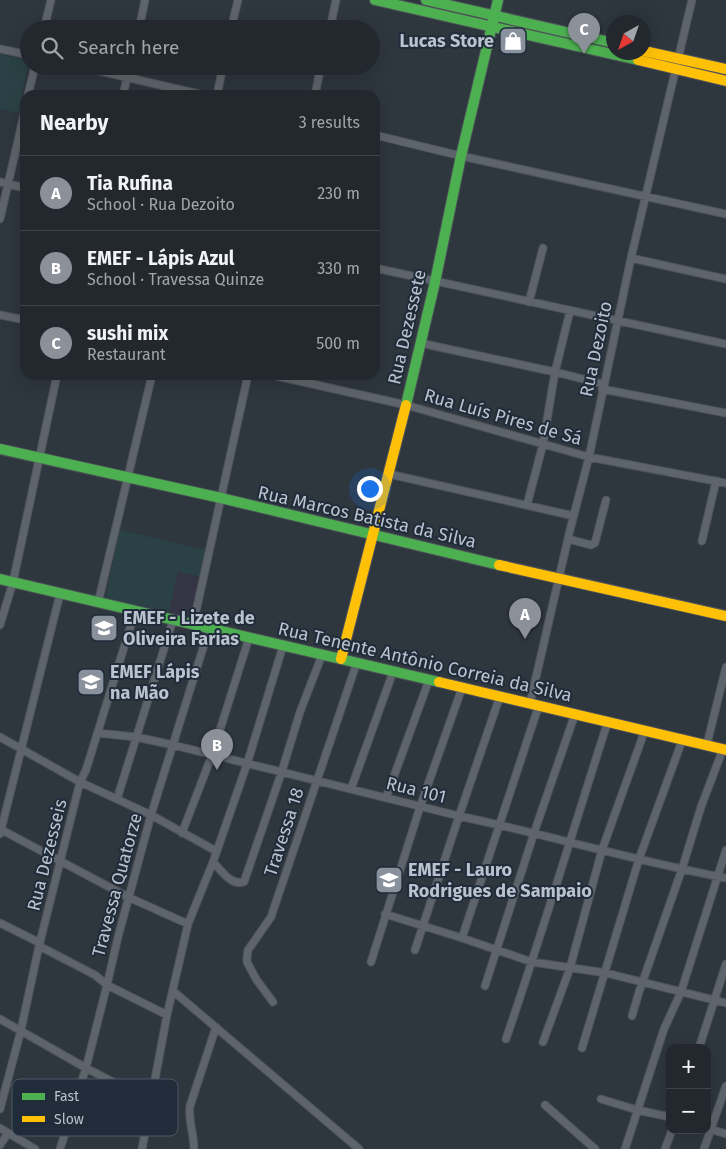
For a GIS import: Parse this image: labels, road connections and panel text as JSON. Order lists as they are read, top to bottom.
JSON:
{
  "streets": {
    "main road": ["Rua Dezessete", "Rua Marcos Batista da Silva", "Rua Tenente Antônio Correia da Silva"],
    "street": [
      "Rua Dezoito",
      "Rua Luís Pires de Sá",
      "Rua 101",
      "Travessa 18",
      "Rua Dezesseis",
      "Travessa Quatorze"
    ]
  },
  "crossings": [
    ["Rua Dezessete", "Rua Luís Pires de Sá"],
    ["Rua Dezessete", "Rua Marcos Batista da Silva"],
    ["Rua Dezessete", "Rua Tenente Antônio Correia da Silva"],
    ["Rua Dezoito", "Rua Luís Pires de Sá"],
    ["Rua Dezoito", "Rua Marcos Batista da Silva"],
    ["Rua Dezoito", "Rua Tenente Antônio Correia da Silva"],
    ["Rua Dezoito", "Rua 101"],
    ["Rua Tenente Antônio Correia da Silva", "Travessa 18"],
    ["Rua Tenente Antônio Correia da Silva", "Rua Dezesseis"],
    ["Rua Tenente Antônio Correia da Silva", "Travessa Quatorze"],
    ["Rua 101", "Travessa 18"],
    ["Rua 101", "Rua Dezesseis"],
    ["Rua 101", "Travessa Quatorze"]
  ],
  "places": {
    "shop": ["Lucas Store"],
    "school or university": ["EMEF - Lizete de Oliveira Farias", "EMEF Lápis na Mão", "EMEF - Lauro Rodrigues de Sampaio"]
  },
  "legend": ["Fast", "Slow"],
  "north": "bottom left",
  "page": {
    "pins": ["C", "A", "B"],
    "search": "Search here",
    "heading": ["Nearby", "3 results"],
    "list": [
      {
        "mark": "A",
        "name": "Tia Rufina",
        "note": "School · Rua Dezoito",
        "value": "230 m"
      },
      {
        "mark": "B",
        "name": "EMEF - Lápis Azul",
        "note": "School · Travessa Quinze",
        "value": "330 m"
      },
      {
        "mark": "C",
        "name": "sushi mix",
        "note": "Restaurant",
        "value": "500 m"
      }
    ],
    "map_buttons": ["+", "−"]
  }
}
